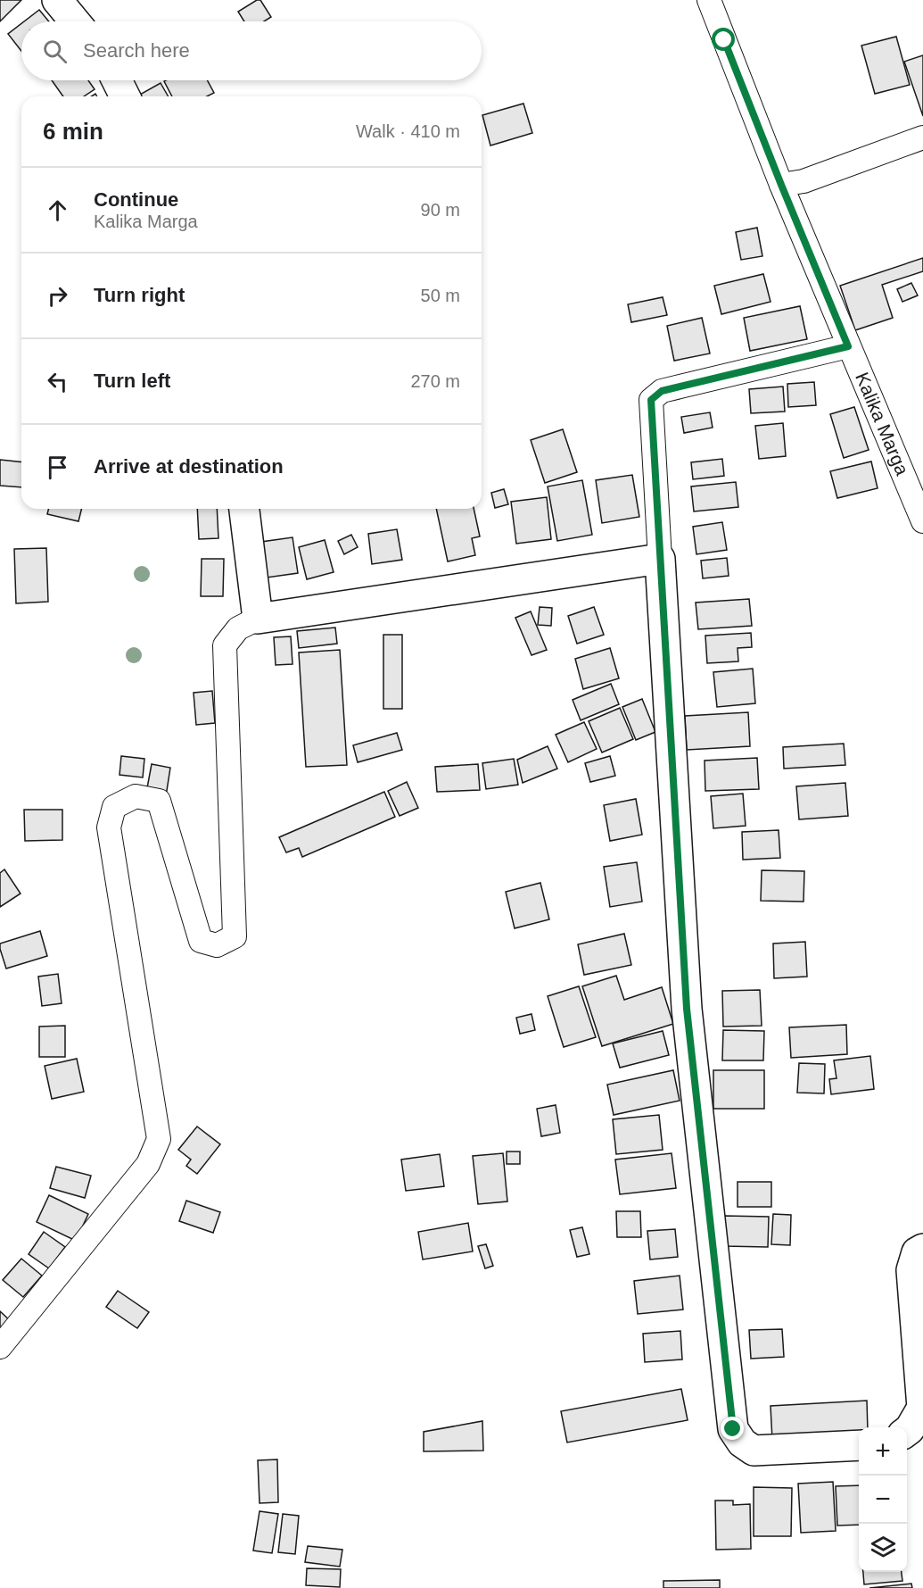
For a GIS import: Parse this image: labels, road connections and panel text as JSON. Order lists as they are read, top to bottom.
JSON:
{
  "streets": {
    "street": ["Kalika Marga"]
  },
  "page": {
    "search": "Search here",
    "heading": ["6 min", "Walk · 410 m"],
    "list": [
      ["Continue", "Kalika Marga", "90 m"],
      ["Turn right", "50 m"],
      ["Turn left", "270 m"],
      "Arrive at destination"
    ],
    "map_buttons": ["+", "−"]
  }
}
